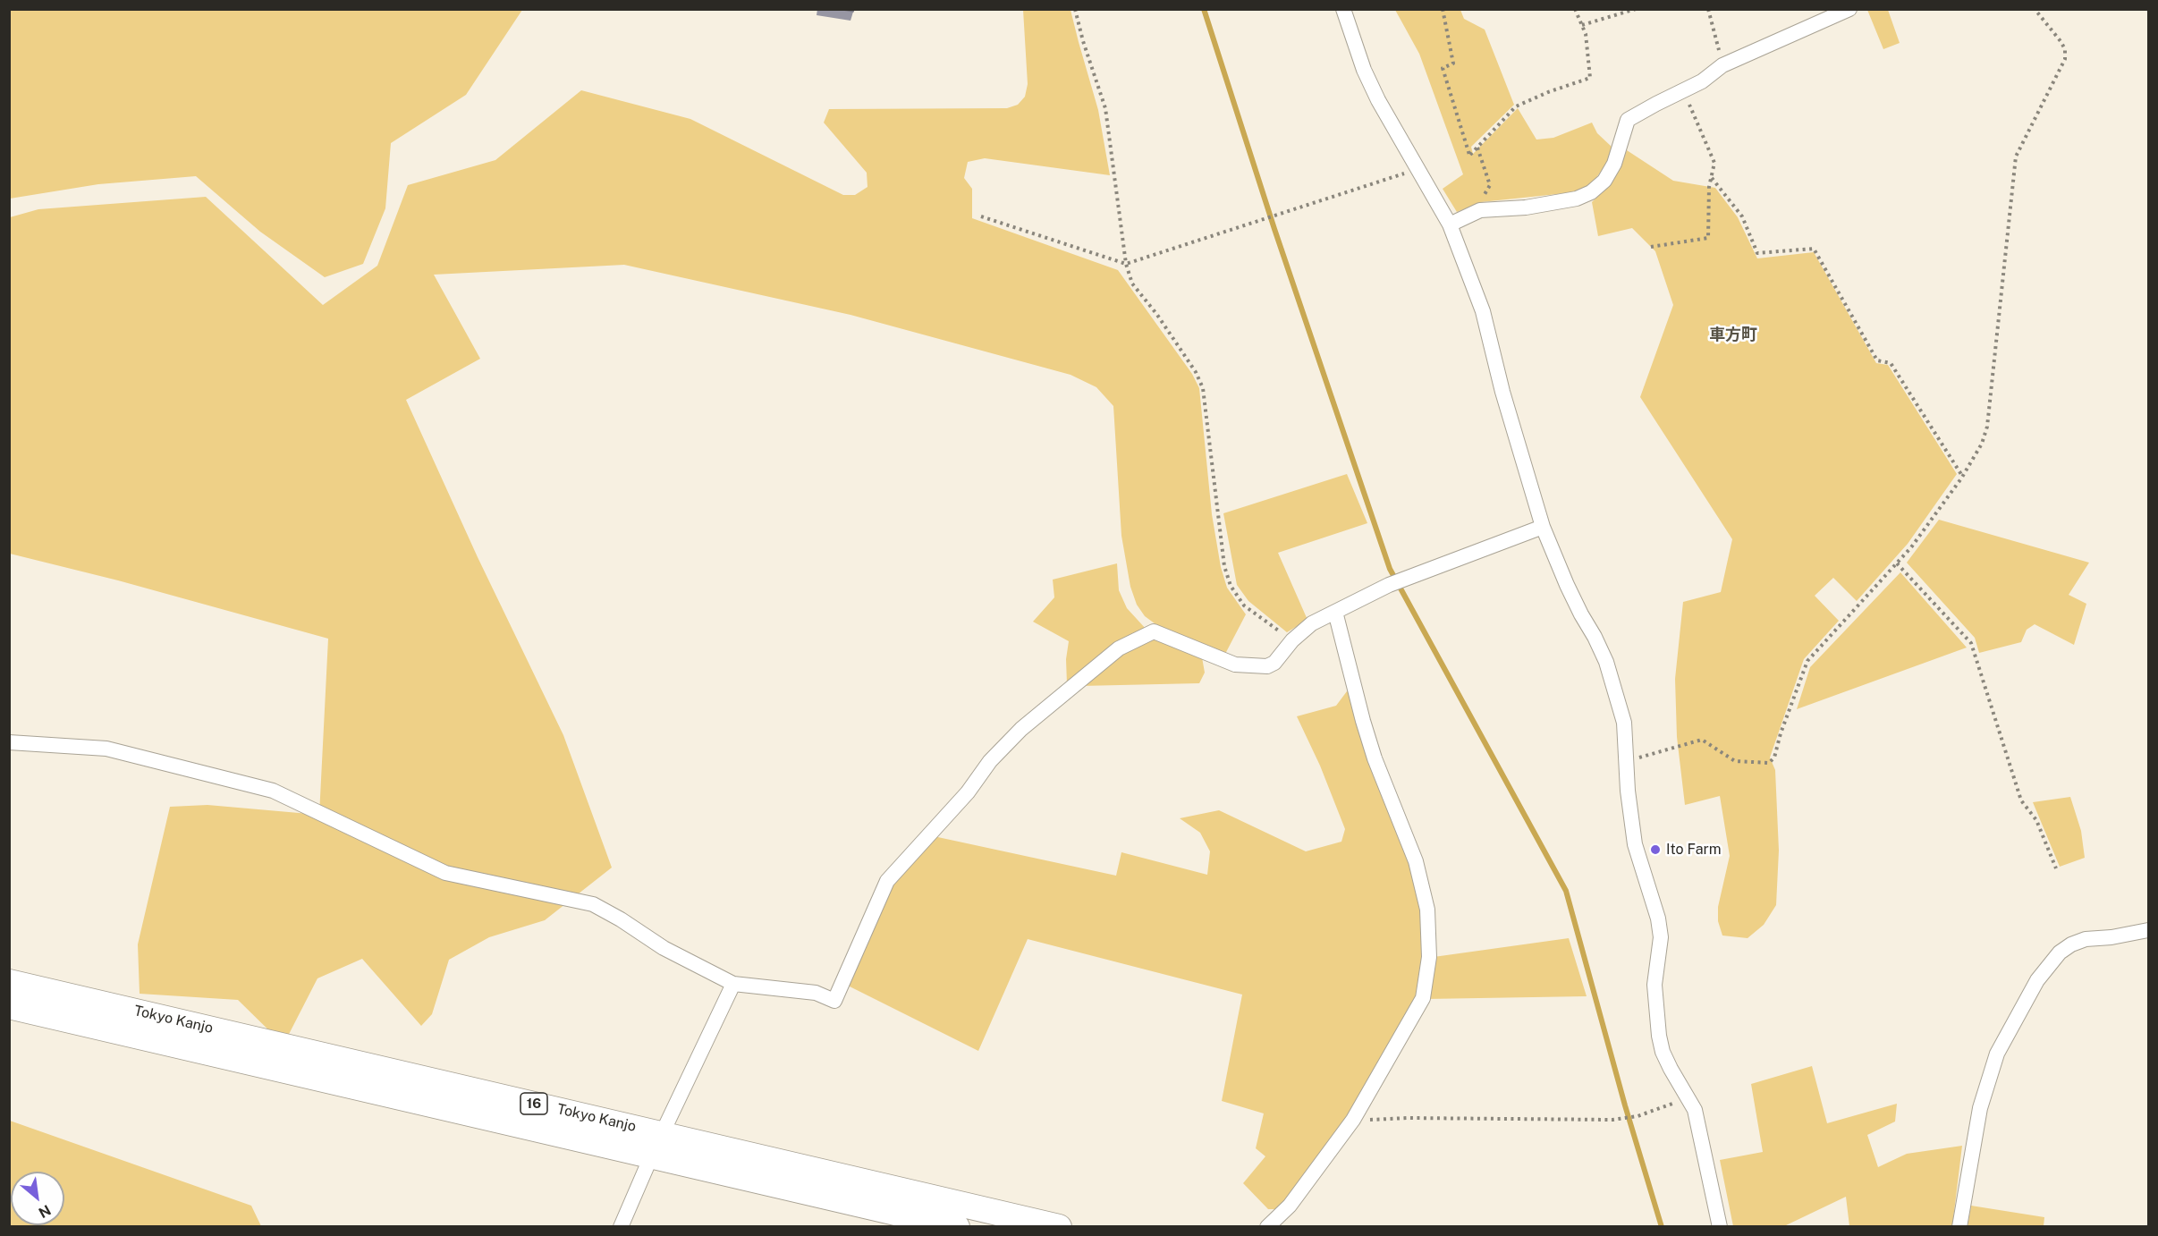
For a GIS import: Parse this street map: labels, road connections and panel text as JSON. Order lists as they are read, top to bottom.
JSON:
{
  "streets": {
    "highway": ["Tokyo Kanjo", "16"]
  },
  "districts": ["車方町"],
  "places": ["Ito Farm"],
  "north": "bottom right"
}
